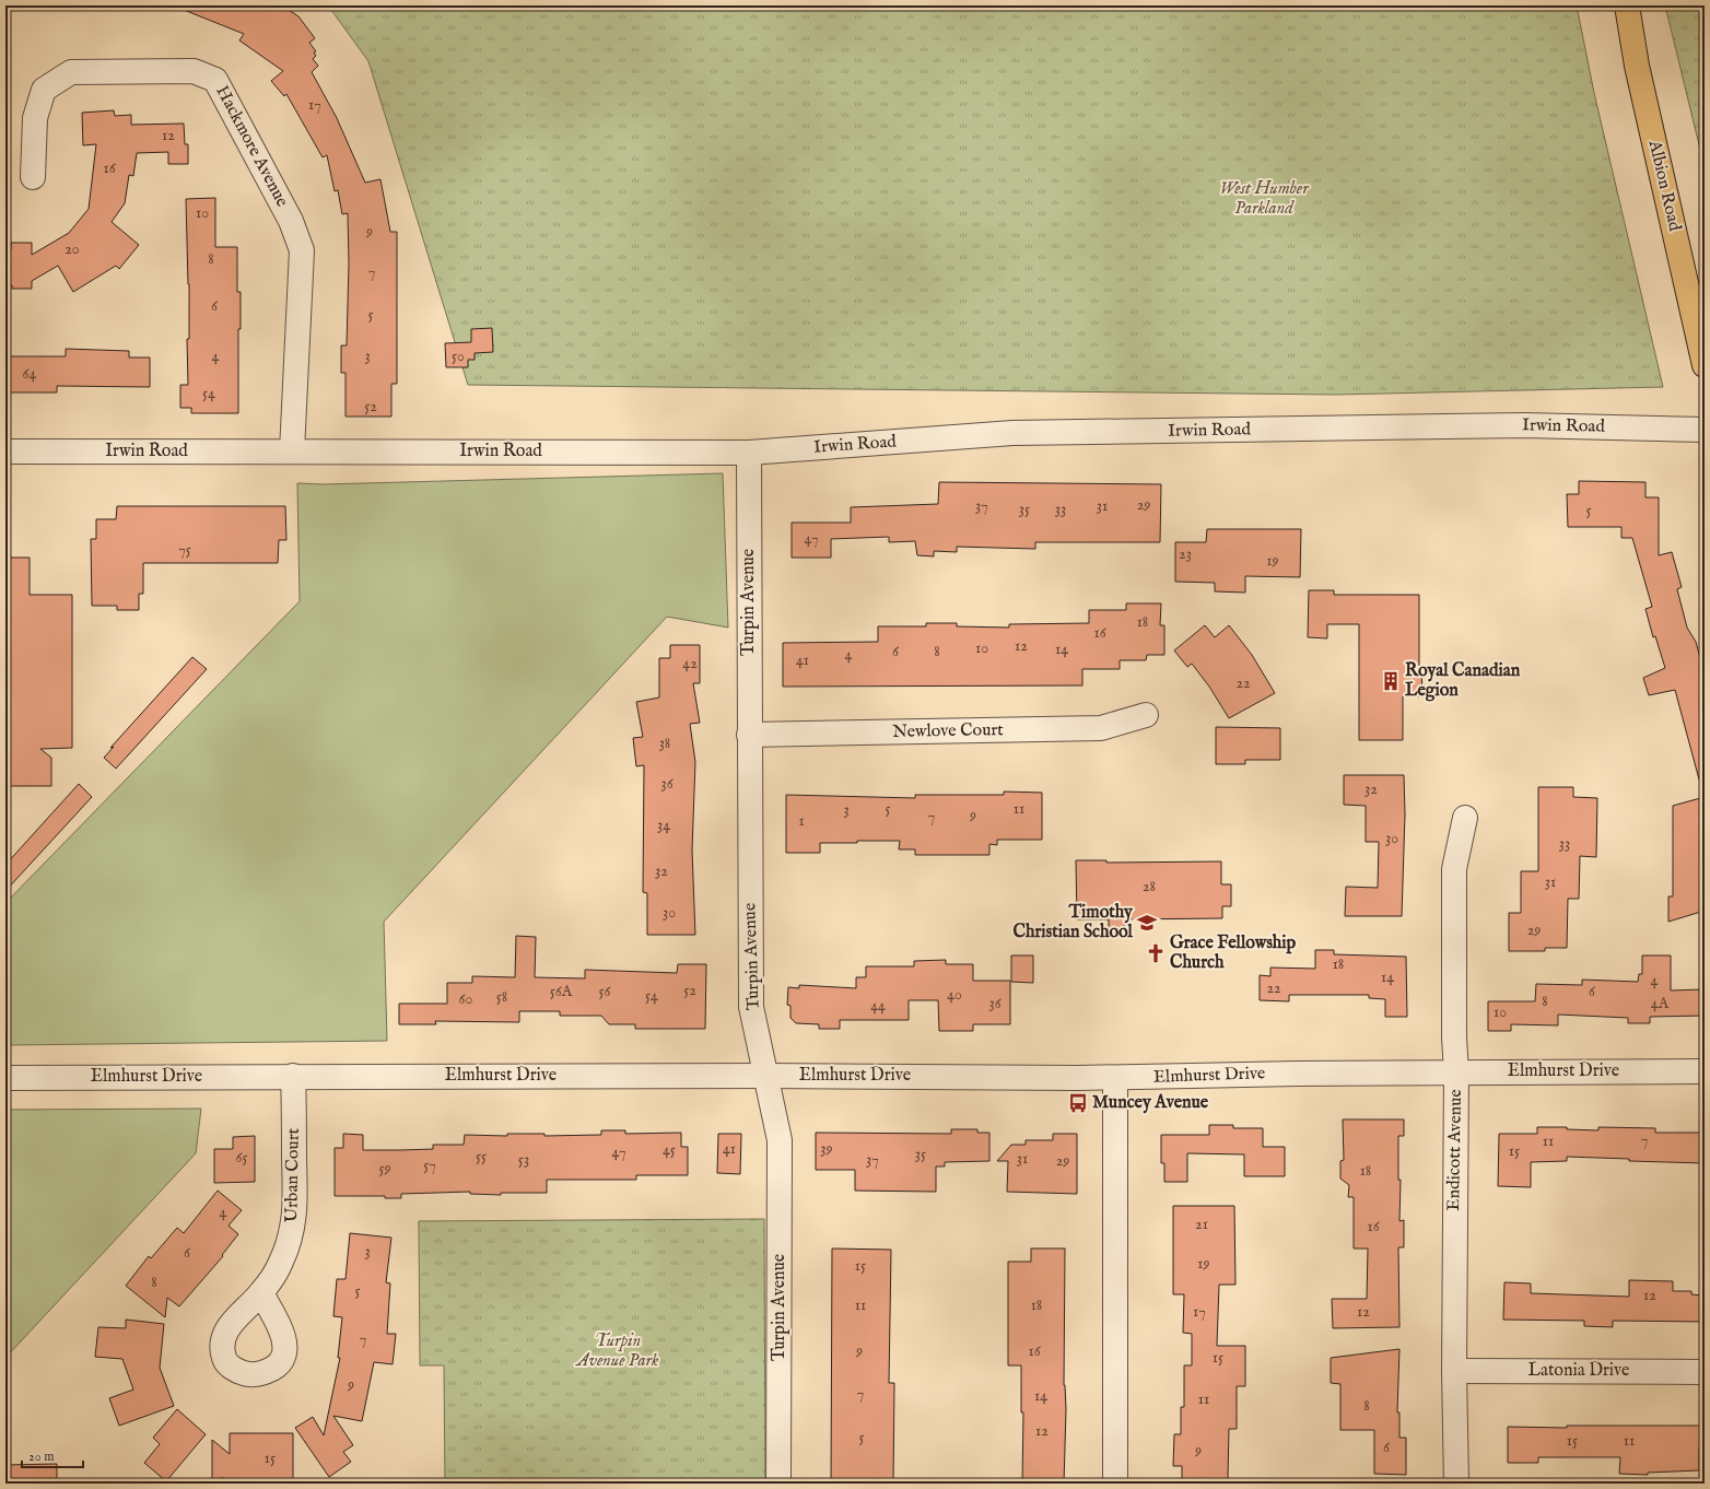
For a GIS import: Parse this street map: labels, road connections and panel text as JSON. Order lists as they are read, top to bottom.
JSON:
{
  "streets": {
    "main road": ["Albion Road"],
    "street": [
      "Hackmore Avenue",
      "Irwin Road",
      "Turpin Avenue",
      "Newlove Court",
      "Elmhurst Drive",
      "Endicott Avenue",
      "Urban Court",
      "Latonia Drive"
    ]
  },
  "crossings": [
    ["Hackmore Avenue", "Irwin Road"],
    ["Irwin Road", "Turpin Avenue"],
    ["Turpin Avenue", "Newlove Court"],
    ["Turpin Avenue", "Elmhurst Drive"],
    ["Elmhurst Drive", "Endicott Avenue"],
    ["Elmhurst Drive", "Urban Court"],
    ["Endicott Avenue", "Latonia Drive"]
  ],
  "parks": ["West Humber Parkland", "Turpin Avenue Park"],
  "places": {
    "building": ["Royal Canadian Legion"],
    "school or university": ["Timothy Christian School"],
    "church": ["Grace Fellowship Church"],
    "bus stop": ["Muncey Avenue"]
  },
  "house_numbers": [
    "17",
    "12",
    "16",
    "10",
    "9",
    "20",
    "8",
    "7",
    "6",
    "5",
    "4",
    "3",
    "50",
    "64",
    "54",
    "52",
    "29",
    "37",
    "31",
    "35",
    "33",
    "5",
    "47",
    "75",
    "23",
    "19",
    "18",
    "16",
    "12",
    "10",
    "14",
    "6",
    "8",
    "4",
    "41",
    "42",
    "22",
    "38",
    "36",
    "32",
    "5",
    "11",
    "3",
    "9",
    "7",
    "1",
    "34",
    "30",
    "33",
    "32",
    "31",
    "28",
    "30",
    "29",
    "18",
    "14",
    "4",
    "22",
    "52",
    "56A",
    "56",
    "6",
    "40",
    "54",
    "58",
    "60",
    "8",
    "36",
    "4A",
    "44",
    "10",
    "7",
    "11",
    "41",
    "39",
    "45",
    "15",
    "47",
    "35",
    "55",
    "65",
    "31",
    "53",
    "37",
    "29",
    "57",
    "59",
    "18",
    "4",
    "21",
    "16",
    "3",
    "6",
    "19",
    "15",
    "8",
    "5",
    "12",
    "11",
    "18",
    "17",
    "12",
    "7",
    "9",
    "16",
    "15",
    "9",
    "7",
    "14",
    "11",
    "8",
    "12",
    "5",
    "15",
    "11",
    "6",
    "9",
    "15"
  ],
  "scale_bar": "20 m"
}
